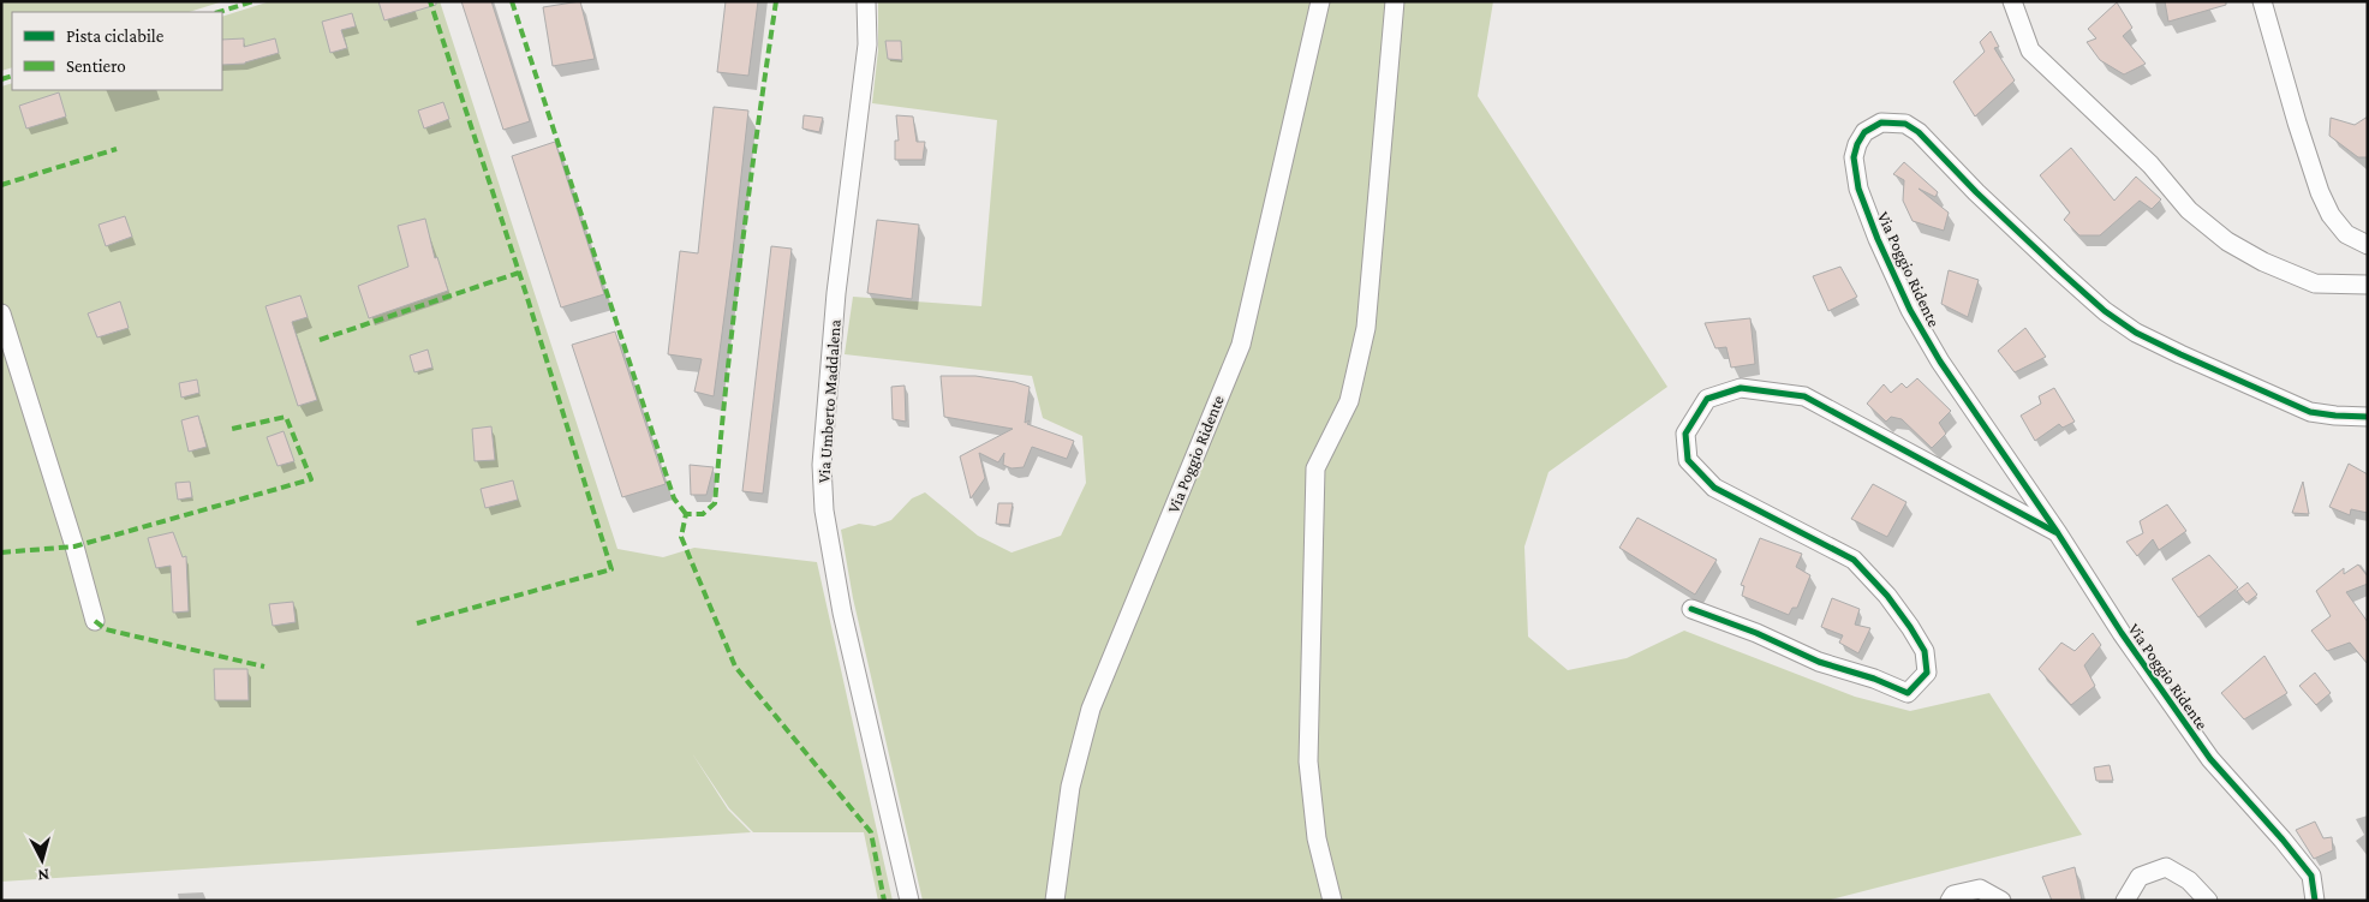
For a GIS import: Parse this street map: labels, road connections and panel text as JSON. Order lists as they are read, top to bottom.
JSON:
{
  "streets": {
    "street": ["Via Poggio Ridente", "Via Umberto Maddalena"]
  },
  "legend": ["Pista ciclabile", "Sentiero"],
  "north": "bottom"
}
